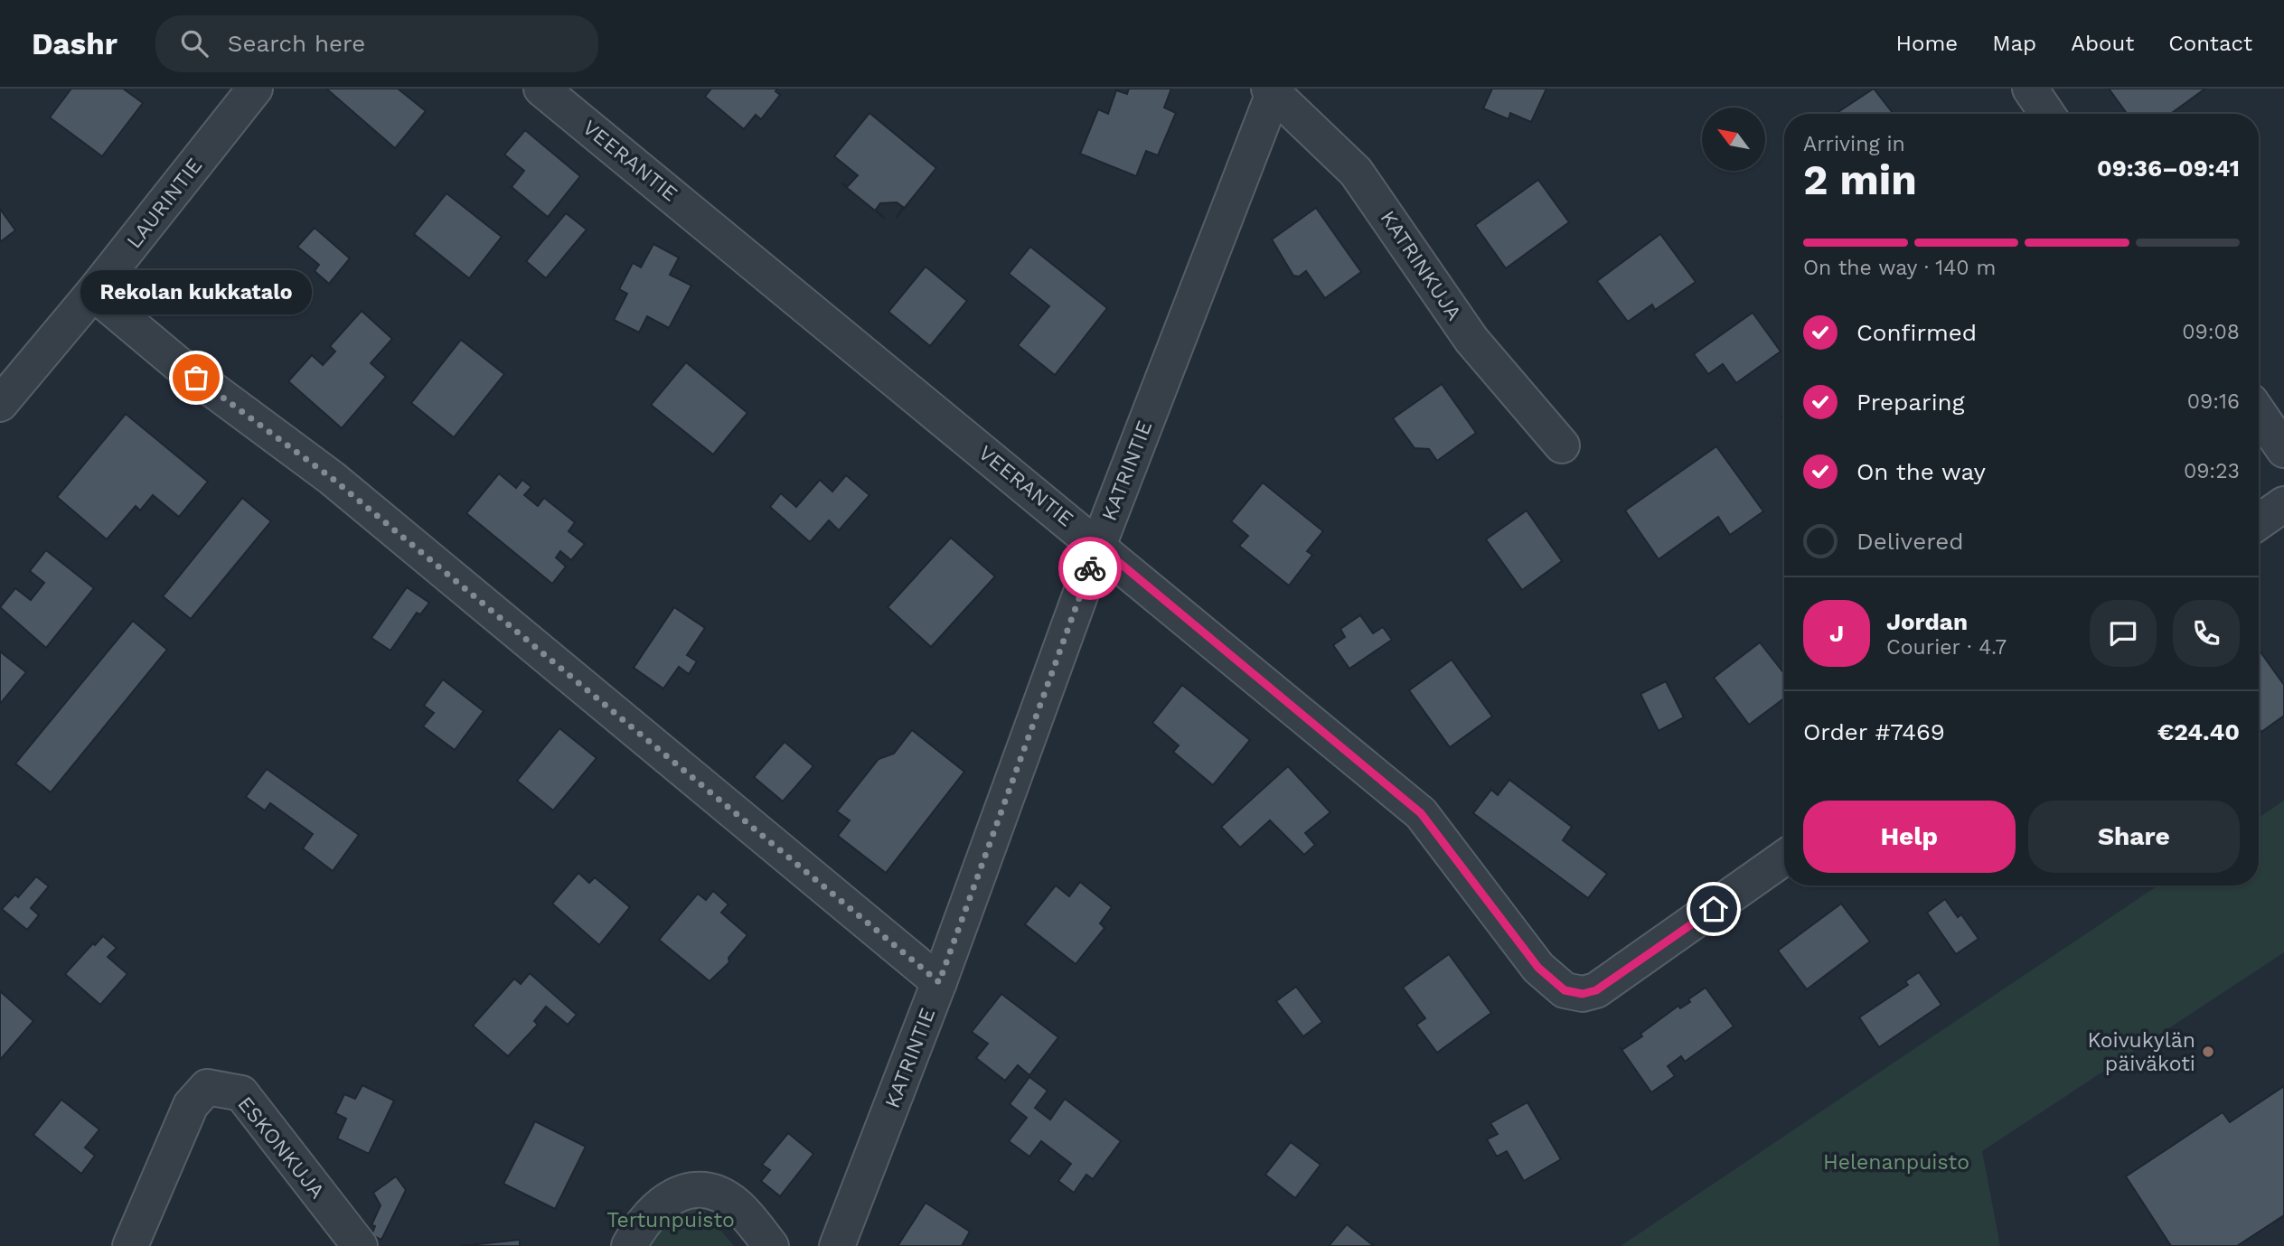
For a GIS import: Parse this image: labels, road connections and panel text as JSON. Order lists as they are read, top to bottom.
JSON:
{
  "streets": {
    "street": [
      "VEERANTIE",
      "LAURINTIE",
      "KATRINKUJA",
      "KATRINTIE",
      "ESKONKUJA"
    ]
  },
  "crossings": [
    ["VEERANTIE", "KATRINTIE"],
    ["KATRINKUJA", "KATRINTIE"]
  ],
  "parks": ["Helenanpuisto", "Tertunpuisto"],
  "places": ["Rekolan kukkatalo", "Koivukylän päiväkoti"],
  "north": "top left",
  "page": {
    "header": "Dashr",
    "search": "Search here",
    "nav": [
      "Home",
      "Map",
      "About",
      "Contact"
    ],
    "heading": ["2 min", "Arriving in", "09:36–09:41"],
    "panel": [
      "Jordan",
      "Courier · 4.7",
      "Order #7469",
      "€24.40"
    ],
    "bar": "On the way · 140 m",
    "bubble": "Rekolan kukkatalo",
    "list": [
      ["Confirmed", "09:08"],
      ["Preparing", "09:16"],
      ["On the way", "09:23"],
      "Delivered"
    ],
    "round": "J",
    "buttons": ["Help", "Share"]
  }
}
